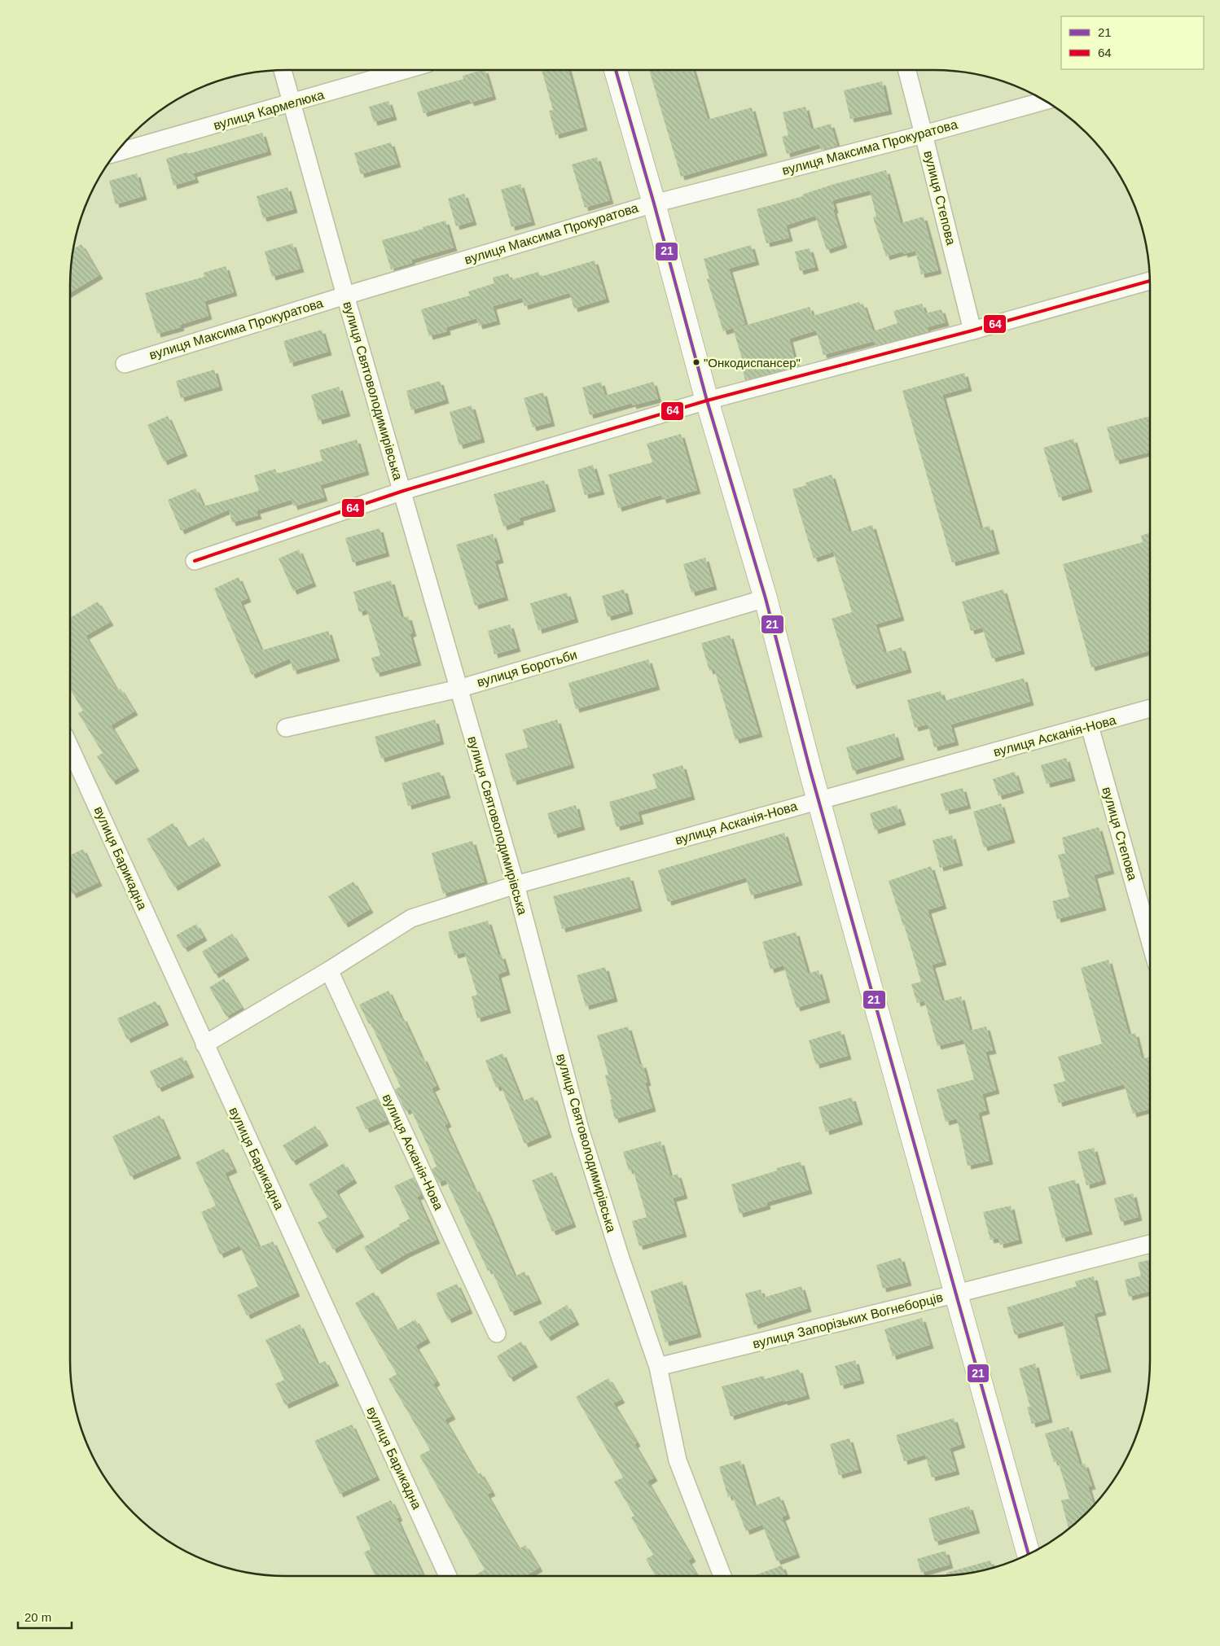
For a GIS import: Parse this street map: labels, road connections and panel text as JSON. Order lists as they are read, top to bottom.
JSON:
{
  "streets": {
    "street": [
      "вулиця Кармелюка",
      "вулиця Максима Прокуратова",
      "вулиця Степова",
      "вулиця Святоволодимирівська",
      "вулиця Боротьби",
      "вулиця Асканія-Нова",
      "вулиця Барикадна",
      "вулиця Запорізьких Вогнеборців"
    ]
  },
  "crossings": [
    ["вулиця Кармелюка", "вулиця Святоволодимирівська"],
    ["вулиця Максима Прокуратова", "вулиця Степова"],
    ["вулиця Максима Прокуратова", "вулиця Святоволодимирівська"],
    ["вулиця Степова", "вулиця Асканія-Нова"],
    ["вулиця Святоволодимирівська", "вулиця Боротьби"],
    ["вулиця Святоволодимирівська", "вулиця Асканія-Нова"],
    ["вулиця Святоволодимирівська", "вулиця Запорізьких Вогнеборців"],
    ["вулиця Асканія-Нова", "вулиця Барикадна"]
  ],
  "places": ["\"Онкодиспансер\""],
  "lines": ["transit line 21", "transit line 64"],
  "legend": ["21", "64"],
  "scale_bar": "20 m"
}
